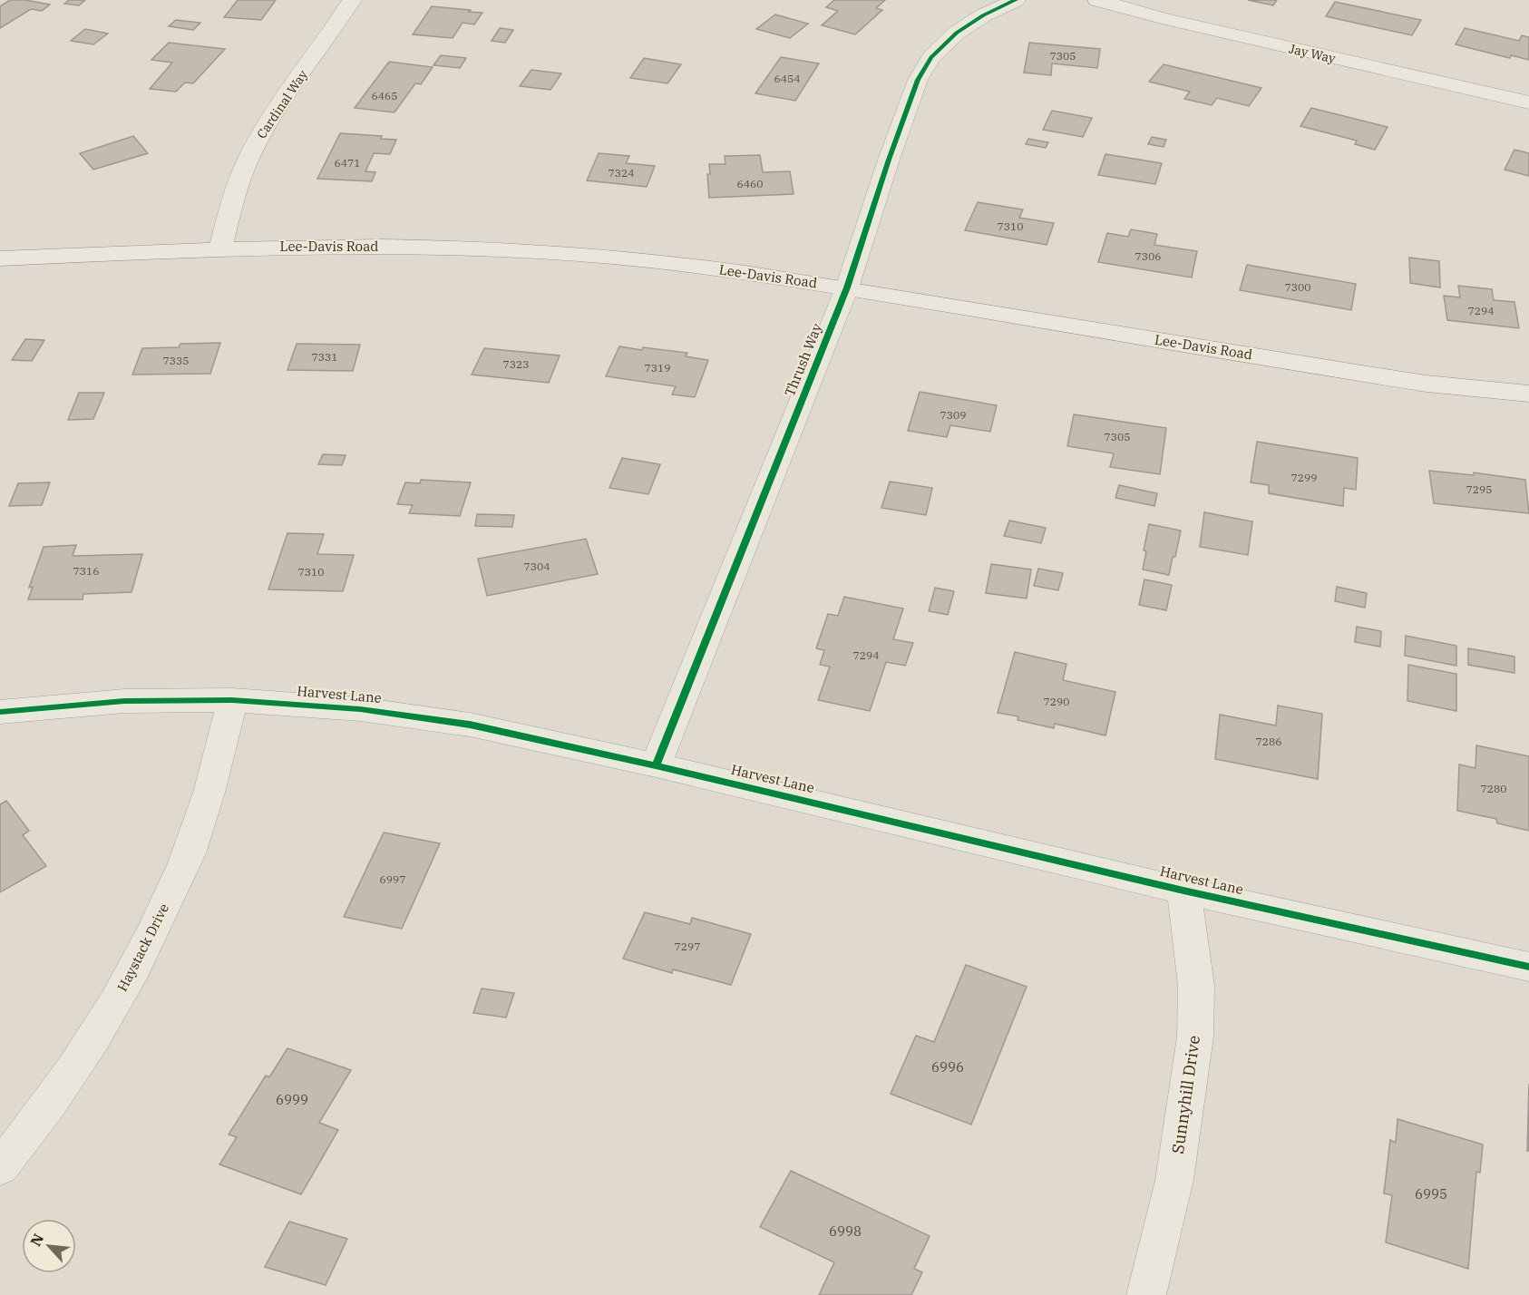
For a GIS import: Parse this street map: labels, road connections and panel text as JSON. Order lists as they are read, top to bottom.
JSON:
{
  "streets": {
    "street": [
      "Jay Way",
      "Cardinal Way",
      "Lee-Davis Road",
      "Thrush Way",
      "Harvest Lane",
      "Haystack Drive",
      "Sunnyhill Drive"
    ]
  },
  "crossings": [
    ["Cardinal Way", "Lee-Davis Road"],
    ["Lee-Davis Road", "Thrush Way"],
    ["Thrush Way", "Harvest Lane"],
    ["Harvest Lane", "Haystack Drive"],
    ["Harvest Lane", "Sunnyhill Drive"]
  ],
  "house_numbers": [
    "7305",
    "6454",
    "6465",
    "6471",
    "7324",
    "6460",
    "7310",
    "7306",
    "7300",
    "7294",
    "7331",
    "7335",
    "7323",
    "7319",
    "7309",
    "7305",
    "7299",
    "7295",
    "7304",
    "7316",
    "7310",
    "7294",
    "7290",
    "7286",
    "7280",
    "6997",
    "7297",
    "6996",
    "6999",
    "6995",
    "6998"
  ],
  "north": "top left"
}
